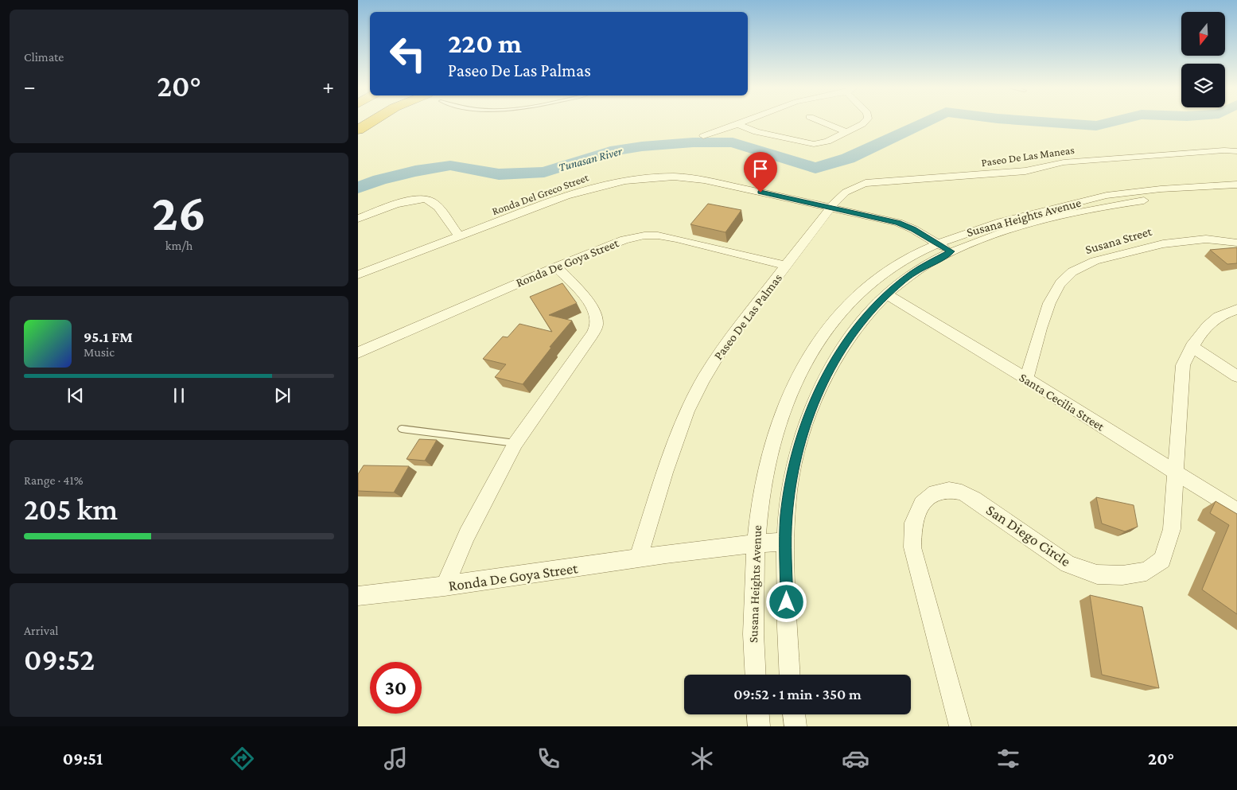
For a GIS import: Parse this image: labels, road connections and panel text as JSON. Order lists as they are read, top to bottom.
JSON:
{
  "streets": {
    "street": [
      "Paseo De Las Maneas",
      "Ronda Del Greco Street",
      "Susana Heights Avenue",
      "Susana Street",
      "Ronda De Goya Street",
      "Paseo De Las Palmas",
      "Santa Cecilia Street",
      "San Diego Circle"
    ]
  },
  "crossings": [
    ["Paseo De Las Maneas", "Ronda Del Greco Street"],
    ["Paseo De Las Maneas", "Paseo De Las Palmas"],
    ["Ronda Del Greco Street", "Paseo De Las Palmas"],
    ["Susana Heights Avenue", "Ronda De Goya Street"],
    ["Susana Heights Avenue", "Santa Cecilia Street"],
    ["Susana Street", "Santa Cecilia Street"],
    ["Ronda De Goya Street", "Paseo De Las Palmas"],
    ["Santa Cecilia Street", "San Diego Circle"]
  ],
  "water": ["Tunasan River"],
  "north": "bottom",
  "page": {
    "tile": [
      "Climate",
      ["26", "km/h"],
      ["Range · 41%", "205 km"],
      ["Arrival", "09:52"]
    ],
    "turn": ["220 m", "Paseo De Las Palmas"],
    "heat": ["−", "20°", "+"],
    "song": ["95.1 FM", "Music"],
    "limit": "30",
    "trip": "09:52 · 1 min · 350 m",
    "tabs": ["09:51", "20°"]
  }
}
